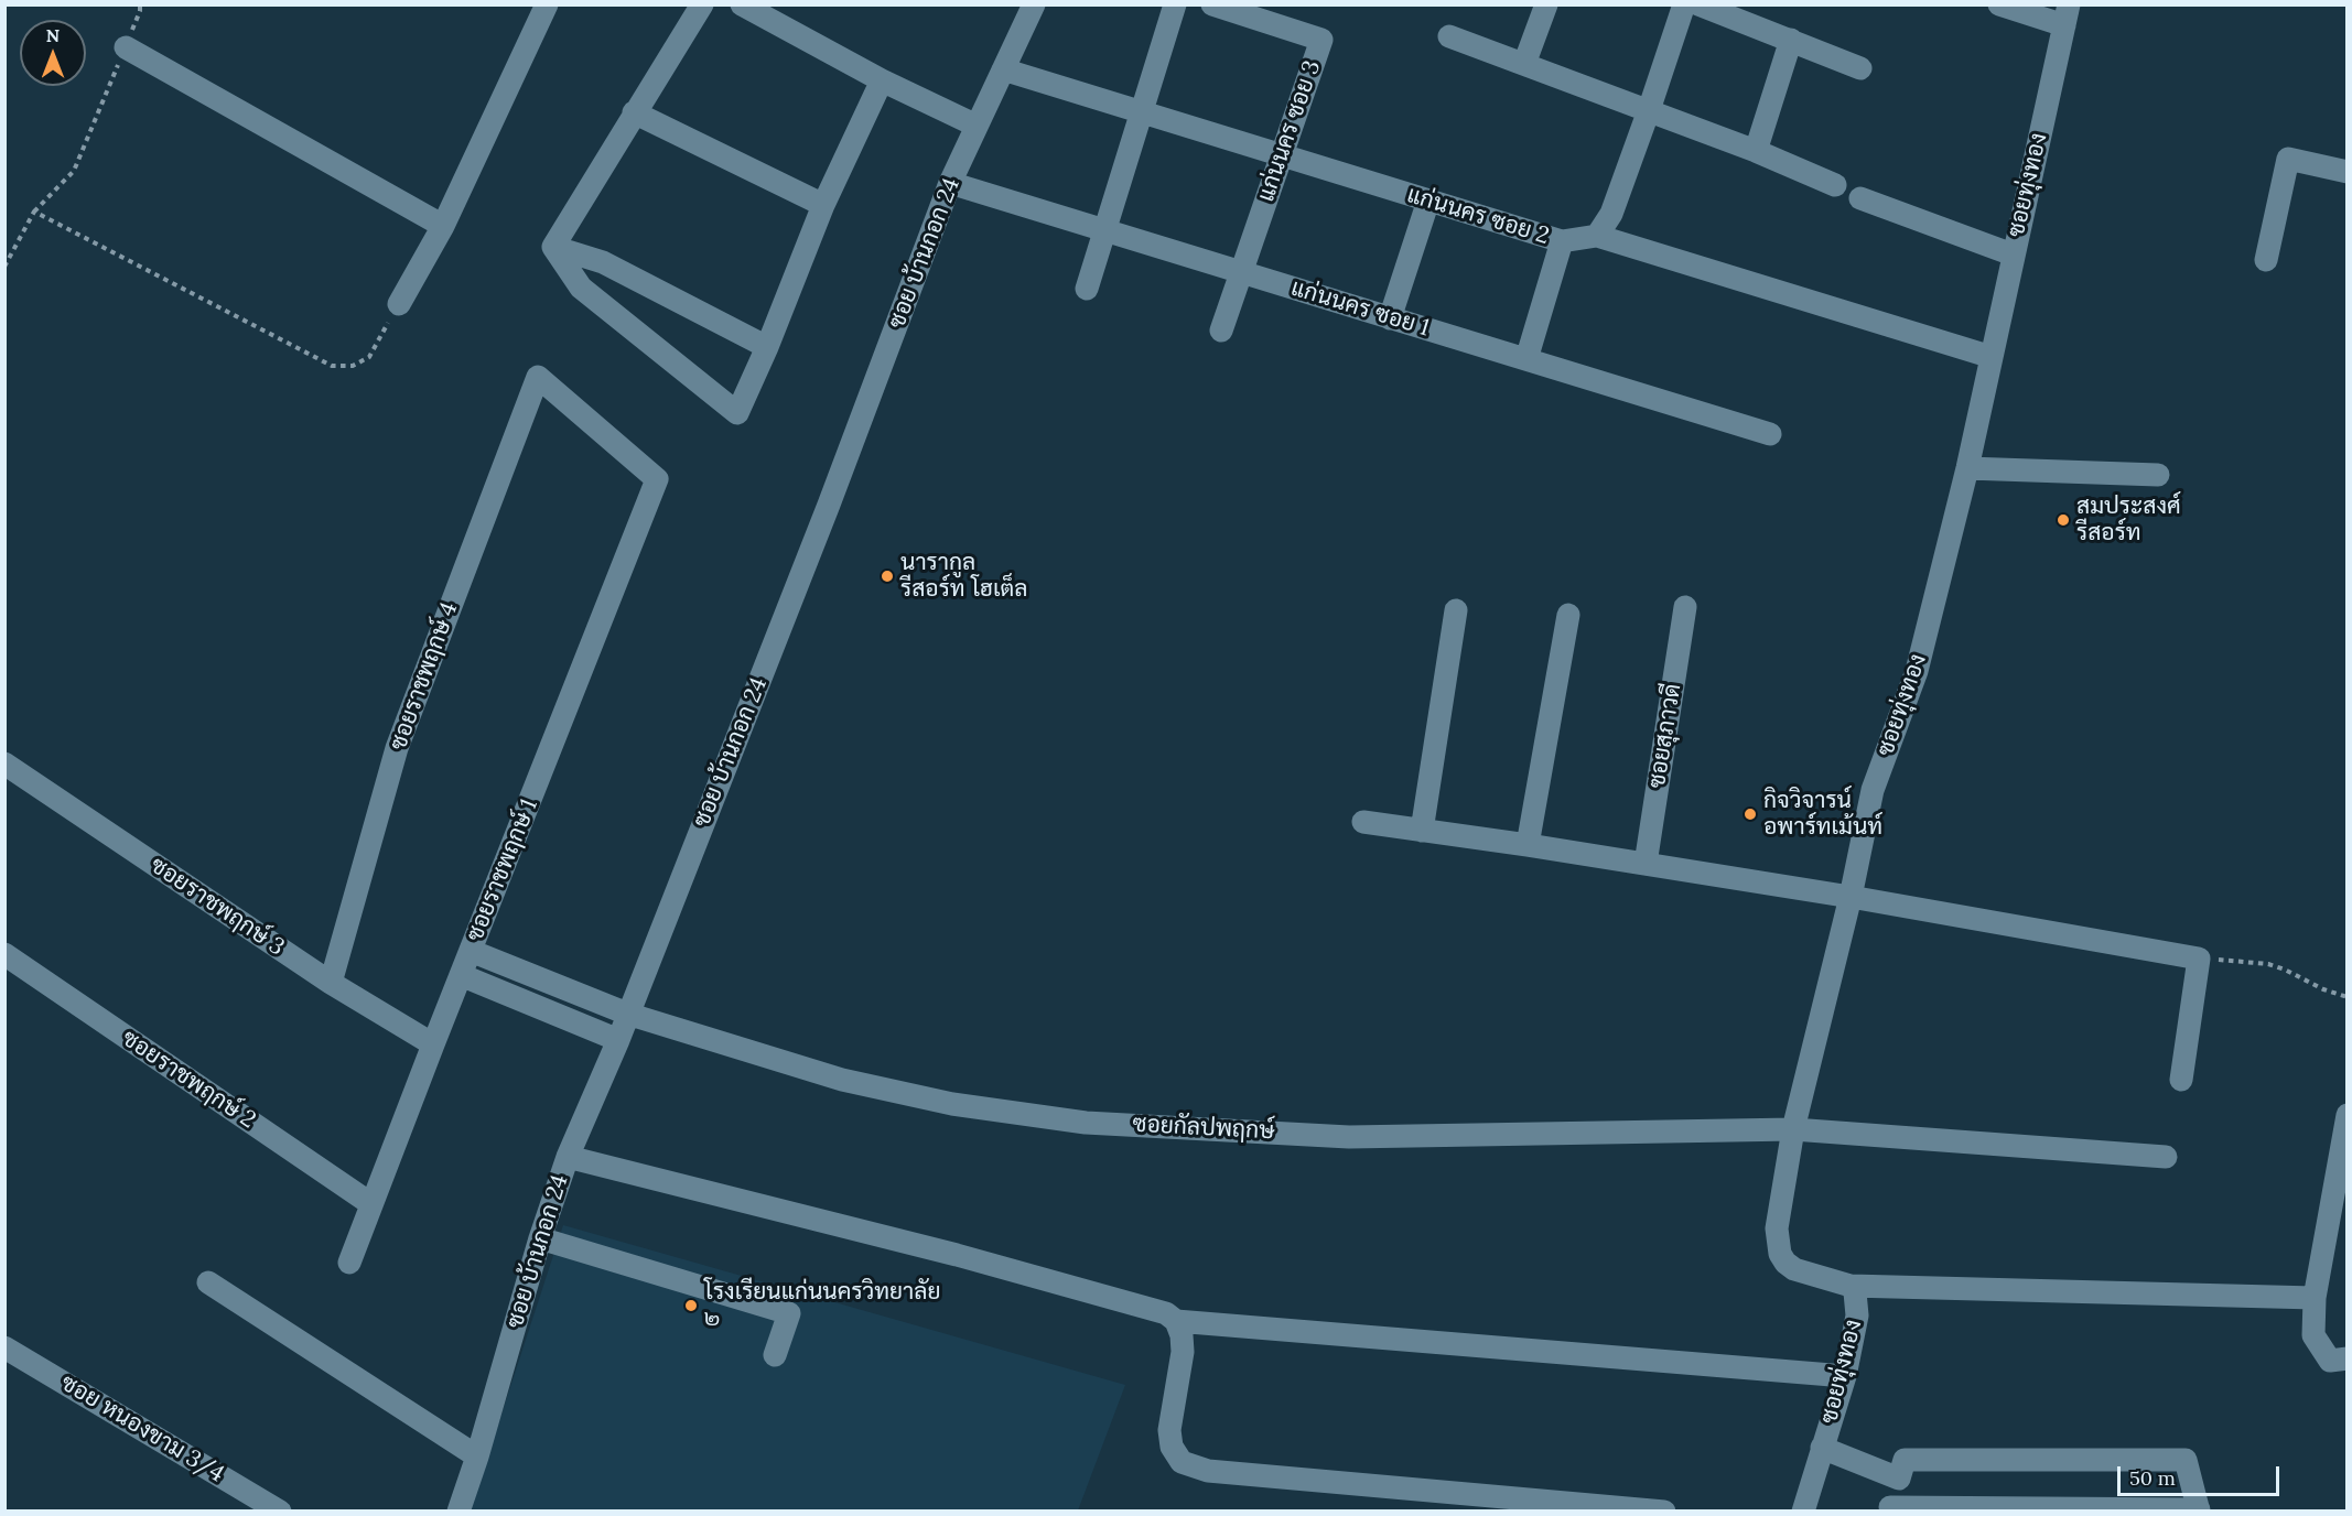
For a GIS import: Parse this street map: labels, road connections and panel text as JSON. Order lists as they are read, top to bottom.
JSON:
{
  "streets": {
    "street": [
      "แก่นนคร ซอย 3",
      "ซอยทุ่งทอง",
      "แก่นนคร ซอย 2",
      "ซอย บ้านกอก 24",
      "แก่นนคร ซอย 1",
      "ซอยราชพฤกษ์ 4",
      "ซอยสุภาวดี",
      "ซอยราชพฤกษ์ 1",
      "ซอยราชพฤกษ์ 3",
      "ซอยราชพฤกษ์ 2",
      "ซอยกัลปพฤกษ์",
      "ซอย หนองขาม 3/4"
    ]
  },
  "crossings": [
    ["แก่นนคร ซอย 3", "แก่นนคร ซอย 2"],
    ["แก่นนคร ซอย 3", "แก่นนคร ซอย 1"],
    ["ซอยทุ่งทอง", "แก่นนคร ซอย 2"],
    ["ซอยทุ่งทอง", "ซอยกัลปพฤกษ์"],
    ["แก่นนคร ซอย 2", "ซอย บ้านกอก 24"],
    ["ซอย บ้านกอก 24", "แก่นนคร ซอย 1"],
    ["ซอย บ้านกอก 24", "ซอยกัลปพฤกษ์"],
    ["ซอยราชพฤกษ์ 4", "ซอยราชพฤกษ์ 1"],
    ["ซอยราชพฤกษ์ 4", "ซอยราชพฤกษ์ 3"],
    ["ซอยราชพฤกษ์ 1", "ซอยราชพฤกษ์ 3"],
    ["ซอยราชพฤกษ์ 1", "ซอยราชพฤกษ์ 2"],
    ["ซอยราชพฤกษ์ 1", "ซอยกัลปพฤกษ์"]
  ],
  "places": [
    "สมประสงศ์ รีสอร์ท",
    "นารากูล รีสอร์ท โฮเต็ล",
    "กิจวิจารน์ อพาร์ทเม้นท์",
    "โรงเรียนแก่นนครวิทยาลัย ๒"
  ],
  "scale_bar": "50 m",
  "north": "top"
}
